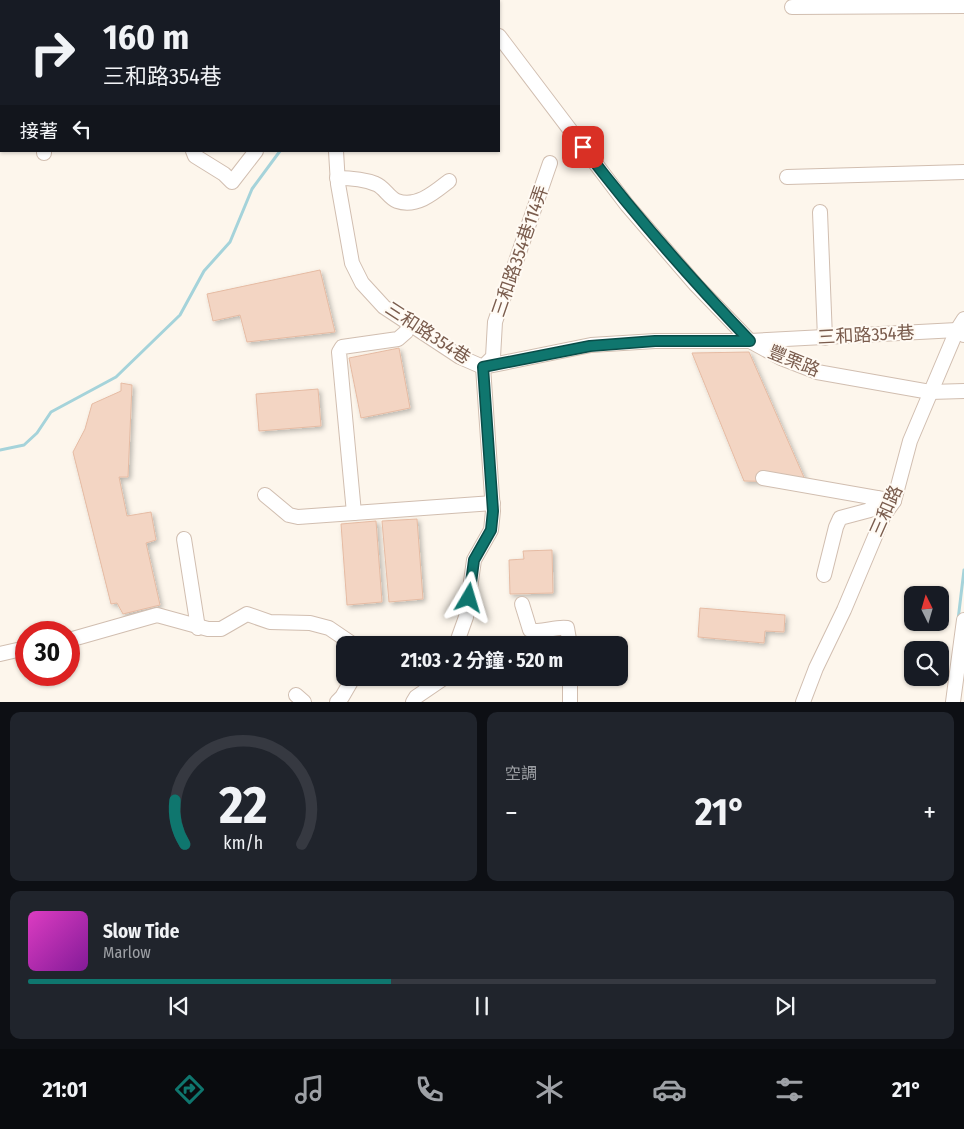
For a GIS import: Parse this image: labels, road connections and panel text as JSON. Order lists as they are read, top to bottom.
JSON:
{
  "streets": {
    "street": [
      "三和路354巷114弄",
      "三和路354巷",
      "豐栗路",
      "三和路"
    ]
  },
  "crossings": [
    ["三和路354巷114弄", "三和路354巷"],
    ["三和路354巷", "豐栗路"],
    ["三和路354巷", "三和路"],
    ["豐栗路", "三和路"]
  ],
  "north": "top",
  "page": {
    "turn": ["160 m", "三和路354巷"],
    "then": "接著",
    "limit": "30",
    "trip": "21:03 · 2 分鐘 · 520 m",
    "tile": "空調",
    "heat": ["−", "21°", "+"],
    "song": ["Slow Tide", "Marlow"],
    "tabs": ["21:01", "21°"],
    "gauge": ["22", "km/h"]
  }
}
